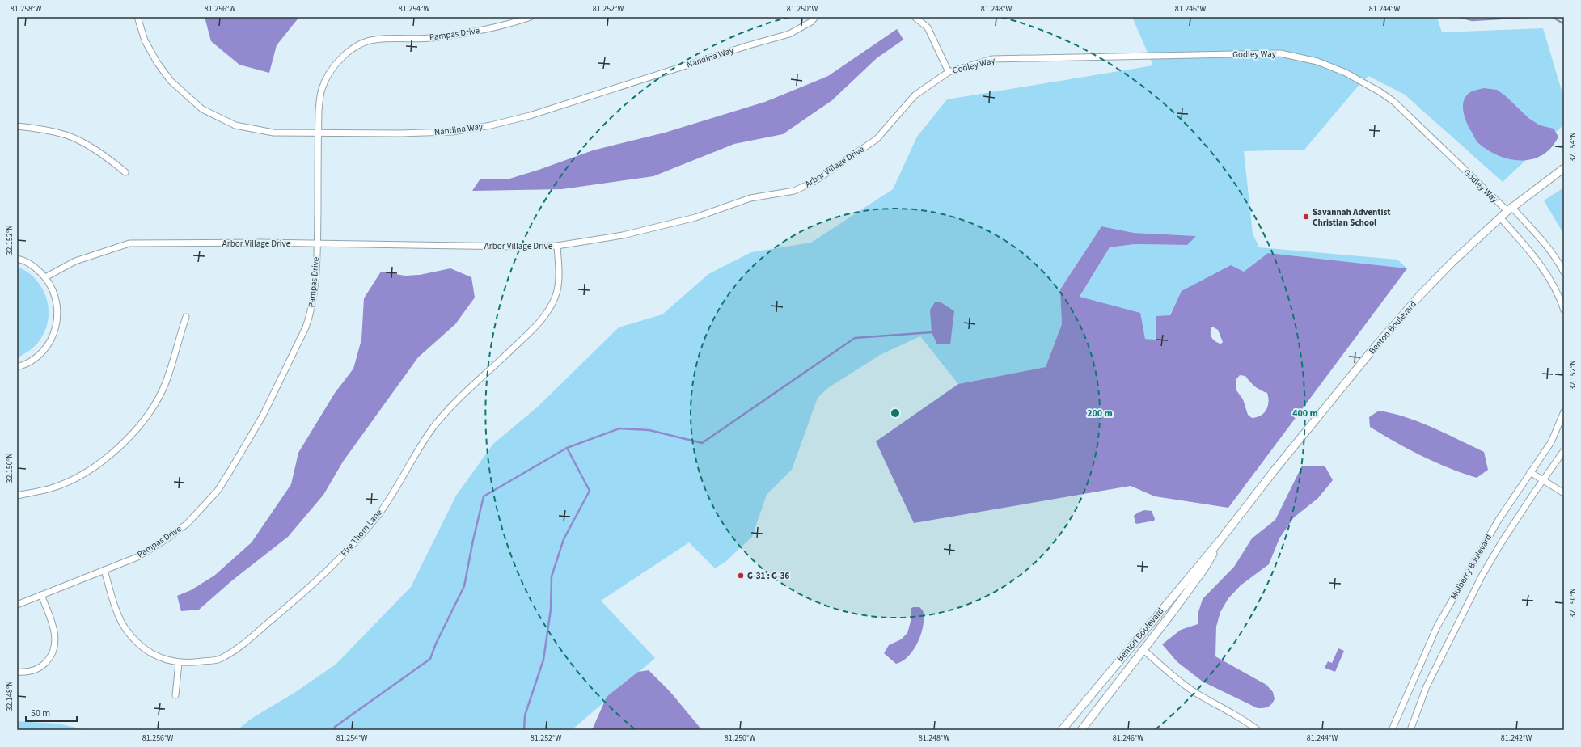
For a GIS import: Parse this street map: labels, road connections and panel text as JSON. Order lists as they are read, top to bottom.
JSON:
{
  "streets": {
    "street": [
      "Pampas Drive",
      "Godley Way",
      "Nandina Way",
      "Arbor Village Drive",
      "Benton Boulevard",
      "Fire Thorn Lane",
      "Mulberry Boulevard"
    ]
  },
  "crossings": [
    ["Pampas Drive", "Nandina Way"],
    ["Pampas Drive", "Arbor Village Drive"],
    ["Pampas Drive", "Fire Thorn Lane"],
    ["Godley Way", "Arbor Village Drive"],
    ["Godley Way", "Benton Boulevard"],
    ["Arbor Village Drive", "Fire Thorn Lane"]
  ],
  "places": ["Savannah Adventist Christian School", "G-31 : G-36"],
  "scale_bar": "50 m",
  "coordinates": [
    "81.258°W",
    "81.256°W",
    "81.254°W",
    "81.252°W",
    "81.250°W",
    "81.248°W",
    "81.246°W",
    "81.244°W",
    "32.154°N",
    "32.152°N",
    "32.150°N",
    "32.148°N",
    "81.242°W"
  ],
  "rings": ["200 m", "400 m"]
}
